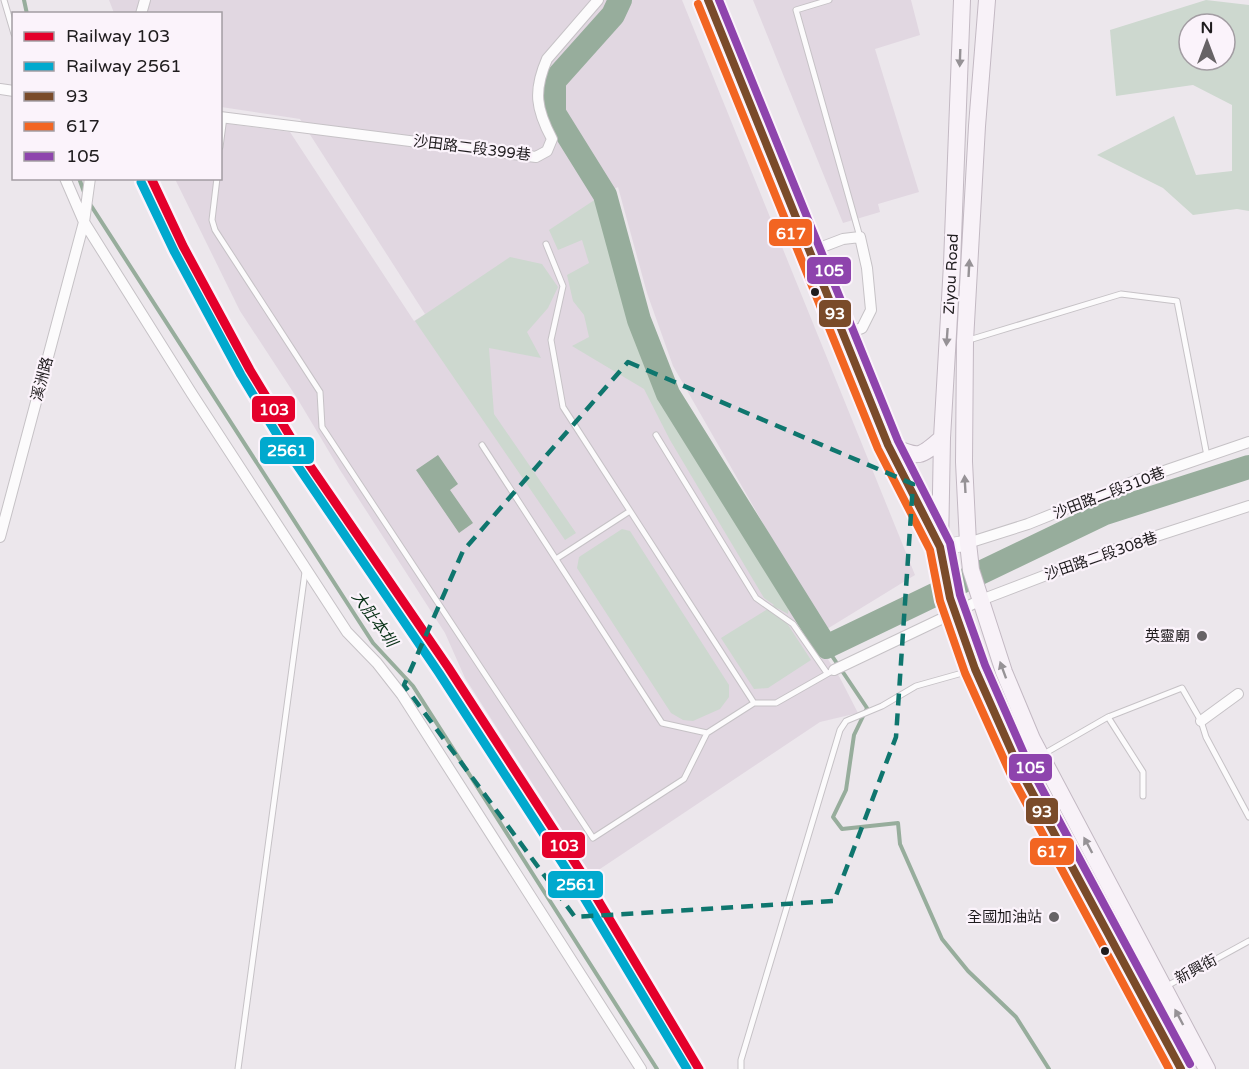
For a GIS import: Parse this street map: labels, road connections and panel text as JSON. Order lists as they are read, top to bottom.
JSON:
{
  "streets": {
    "main road": ["Ziyou Road"],
    "street": [
      "沙田路二段399巷",
      "溪洲路",
      "沙田路二段310巷",
      "沙田路二段308巷"
    ],
    "lane": ["新興街"]
  },
  "crossings": [
    ["Ziyou Road", "沙田路二段310巷"],
    ["Ziyou Road", "沙田路二段308巷"],
    ["Ziyou Road", "新興街"]
  ],
  "water": ["大肚本圳"],
  "places": ["英靈廟", "全國加油站"],
  "lines": [
    "transit line 93",
    "transit line 105",
    "transit line 617",
    "rail line 103",
    "rail line 2561"
  ],
  "legend": [
    "Railway 103",
    "Railway 2561",
    "93",
    "617",
    "105"
  ],
  "north": "top"
}
